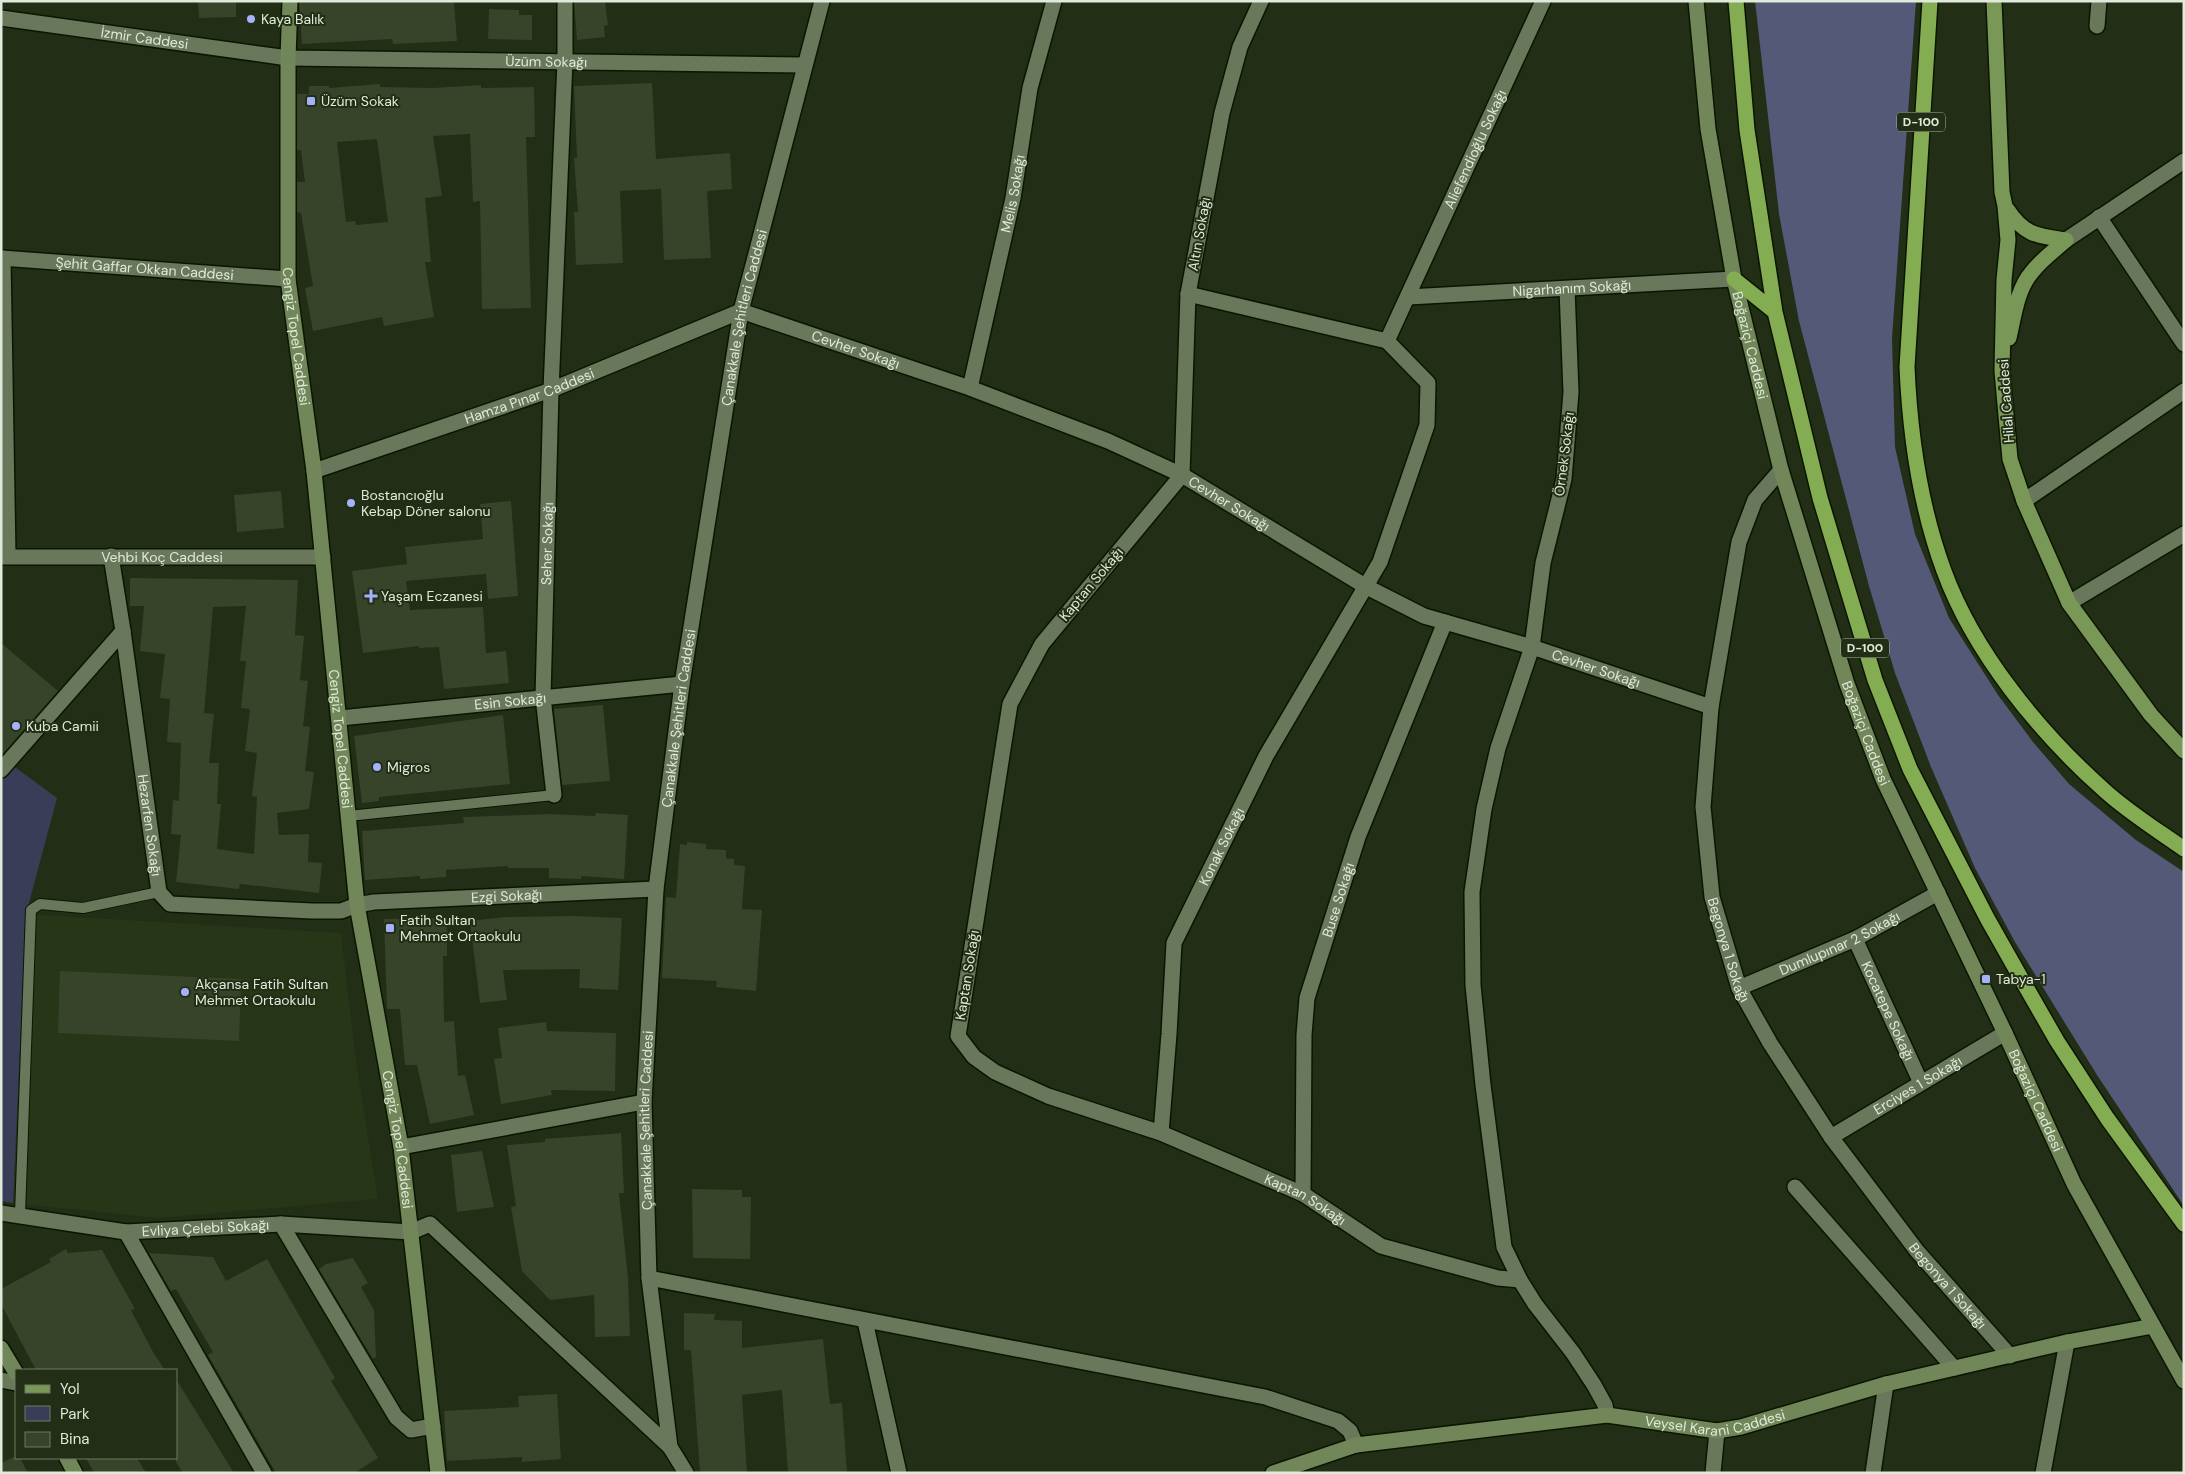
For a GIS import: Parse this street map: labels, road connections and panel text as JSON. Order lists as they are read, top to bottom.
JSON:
{
  "streets": {
    "highway": ["D-100"],
    "main road": [
      "Cengiz Topel Caddesi",
      "Boğaziçi Caddesi",
      "Hilal Caddesi",
      "Veysel Karani Caddesi"
    ],
    "street": [
      "İzmir Caddesi",
      "Üzüm Sokağı",
      "Aliefendioğlu Sokağı",
      "Melis Sokağı",
      "Altın Sokağı",
      "Şehit Gaffar Okkan Caddesi",
      "Nigarhanım Sokağı",
      "Çanakkale Şehitleri Caddesi",
      "Cevher Sokağı",
      "Hamza Pınar Caddesi",
      "Örnek Sokağı",
      "Seher Sokağı",
      "Vehbi Koç Caddesi",
      "Kaptan Sokağı",
      "Esin Sokağı",
      "Hezarfen Sokağı",
      "Konak Sokağı",
      "Ezgi Sokağı",
      "Buse Sokağı",
      "Dumlupınar 2 Sokağı",
      "Begonya 1 Sokağı",
      "Kocatepe Sokağı",
      "Erciyes 1 Sokağı",
      "Evliya Çelebi Sokağı"
    ]
  },
  "crossings": [
    ["İzmir Caddesi", "Üzüm Sokağı"],
    ["İzmir Caddesi", "Cengiz Topel Caddesi"],
    ["Üzüm Sokağı", "Çanakkale Şehitleri Caddesi"],
    ["Üzüm Sokağı", "Cengiz Topel Caddesi"],
    ["Üzüm Sokağı", "Seher Sokağı"],
    ["Aliefendioğlu Sokağı", "Nigarhanım Sokağı"],
    ["Melis Sokağı", "Cevher Sokağı"],
    ["Altın Sokağı", "Cevher Sokağı"],
    ["Altın Sokağı", "Kaptan Sokağı"],
    ["Şehit Gaffar Okkan Caddesi", "Cengiz Topel Caddesi"],
    ["Nigarhanım Sokağı", "Boğaziçi Caddesi"],
    ["Nigarhanım Sokağı", "Örnek Sokağı"],
    ["Çanakkale Şehitleri Caddesi", "Cevher Sokağı"],
    ["Çanakkale Şehitleri Caddesi", "Hamza Pınar Caddesi"],
    ["Çanakkale Şehitleri Caddesi", "Esin Sokağı"],
    ["Çanakkale Şehitleri Caddesi", "Ezgi Sokağı"],
    ["Çanakkale Şehitleri Caddesi", "Evliya Çelebi Sokağı"],
    ["Cengiz Topel Caddesi", "Hamza Pınar Caddesi"],
    ["Cengiz Topel Caddesi", "Vehbi Koç Caddesi"],
    ["Cengiz Topel Caddesi", "Esin Sokağı"],
    ["Cengiz Topel Caddesi", "Hezarfen Sokağı"],
    ["Cengiz Topel Caddesi", "Ezgi Sokağı"],
    ["Cengiz Topel Caddesi", "Evliya Çelebi Sokağı"],
    ["Boğaziçi Caddesi", "Dumlupınar 2 Sokağı"],
    ["Boğaziçi Caddesi", "Begonya 1 Sokağı"],
    ["Boğaziçi Caddesi", "Erciyes 1 Sokağı"],
    ["Boğaziçi Caddesi", "Veysel Karani Caddesi"],
    ["Cevher Sokağı", "Hamza Pınar Caddesi"],
    ["Cevher Sokağı", "Örnek Sokağı"],
    ["Cevher Sokağı", "Kaptan Sokağı"],
    ["Cevher Sokağı", "Konak Sokağı"],
    ["Cevher Sokağı", "Buse Sokağı"],
    ["Cevher Sokağı", "Begonya 1 Sokağı"],
    ["Hamza Pınar Caddesi", "Seher Sokağı"],
    ["Örnek Sokağı", "Kaptan Sokağı"],
    ["Örnek Sokağı", "Veysel Karani Caddesi"],
    ["Seher Sokağı", "Esin Sokağı"],
    ["Vehbi Koç Caddesi", "Hezarfen Sokağı"],
    ["Kaptan Sokağı", "Konak Sokağı"],
    ["Kaptan Sokağı", "Buse Sokağı"],
    ["Hezarfen Sokağı", "Ezgi Sokağı"],
    ["Dumlupınar 2 Sokağı", "Begonya 1 Sokağı"],
    ["Dumlupınar 2 Sokağı", "Kocatepe Sokağı"],
    ["Begonya 1 Sokağı", "Erciyes 1 Sokağı"],
    ["Begonya 1 Sokağı", "Veysel Karani Caddesi"],
    ["Kocatepe Sokağı", "Erciyes 1 Sokağı"]
  ],
  "places": {
    "other": [
      "Kaya Balık",
      "Bostancıoğlu Kebap Döner salonu",
      "Kuba Camii",
      "Migros",
      "Akçansa Fatih Sultan Mehmet Ortaokulu"
    ],
    "transit": ["Üzüm Sokak", "Fatih Sultan Mehmet Ortaokulu", "Tabya-1"],
    "health": ["Yaşam Eczanesi"]
  },
  "legend": ["Yol", "Park", "Bina"]
}
